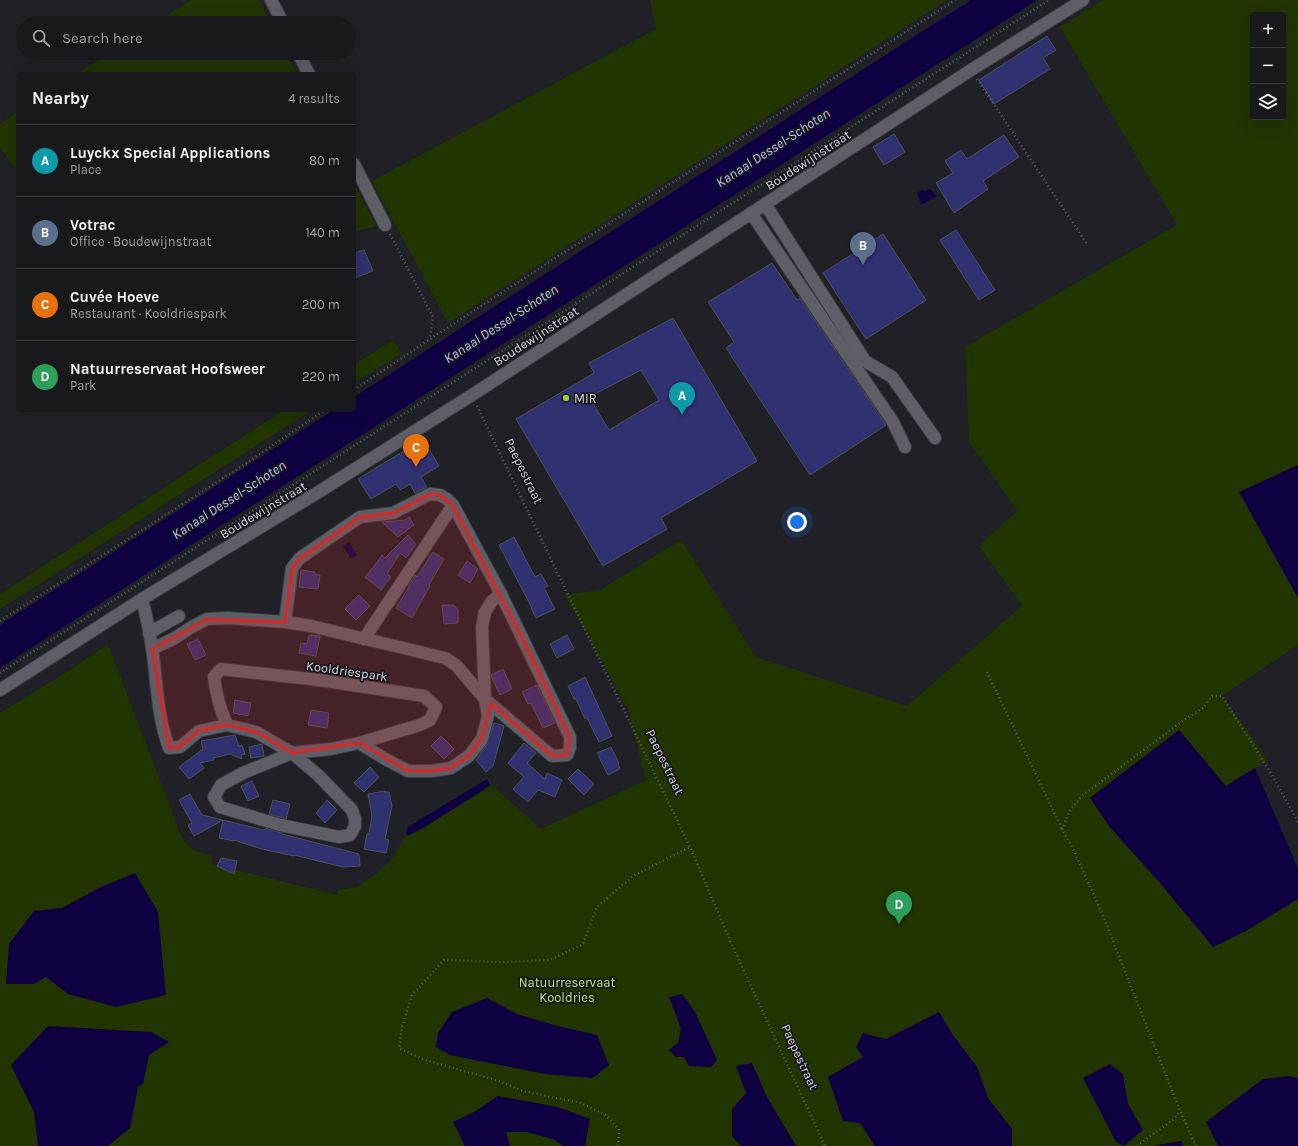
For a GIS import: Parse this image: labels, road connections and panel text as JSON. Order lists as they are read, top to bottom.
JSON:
{
  "streets": {
    "street": ["Boudewijnstraat", "Kooldriespark"],
    "path": ["Paepestraat"]
  },
  "crossings": [
    ["Boudewijnstraat", "Paepestraat"],
    ["Boudewijnstraat", "Kooldriespark"]
  ],
  "water": ["Kanaal Dessel-Schoten"],
  "parks": ["Natuurreservaat Kooldries"],
  "places": ["MIR"],
  "page": {
    "map_buttons": ["+", "−"],
    "search": "Search here",
    "heading": ["Nearby", "4 results"],
    "list": [
      {
        "mark": "A",
        "name": "Luyckx Special Applications",
        "note": "Place",
        "value": "80 m"
      },
      {
        "mark": "B",
        "name": "Votrac",
        "note": "Office · Boudewijnstraat",
        "value": "140 m"
      },
      {
        "mark": "C",
        "name": "Cuvée Hoeve",
        "note": "Restaurant · Kooldriespark",
        "value": "200 m"
      },
      {
        "mark": "D",
        "name": "Natuurreservaat Hoofsweer",
        "note": "Park",
        "value": "220 m"
      }
    ],
    "pins": [
      "B",
      "A",
      "C",
      "D"
    ]
  }
}
